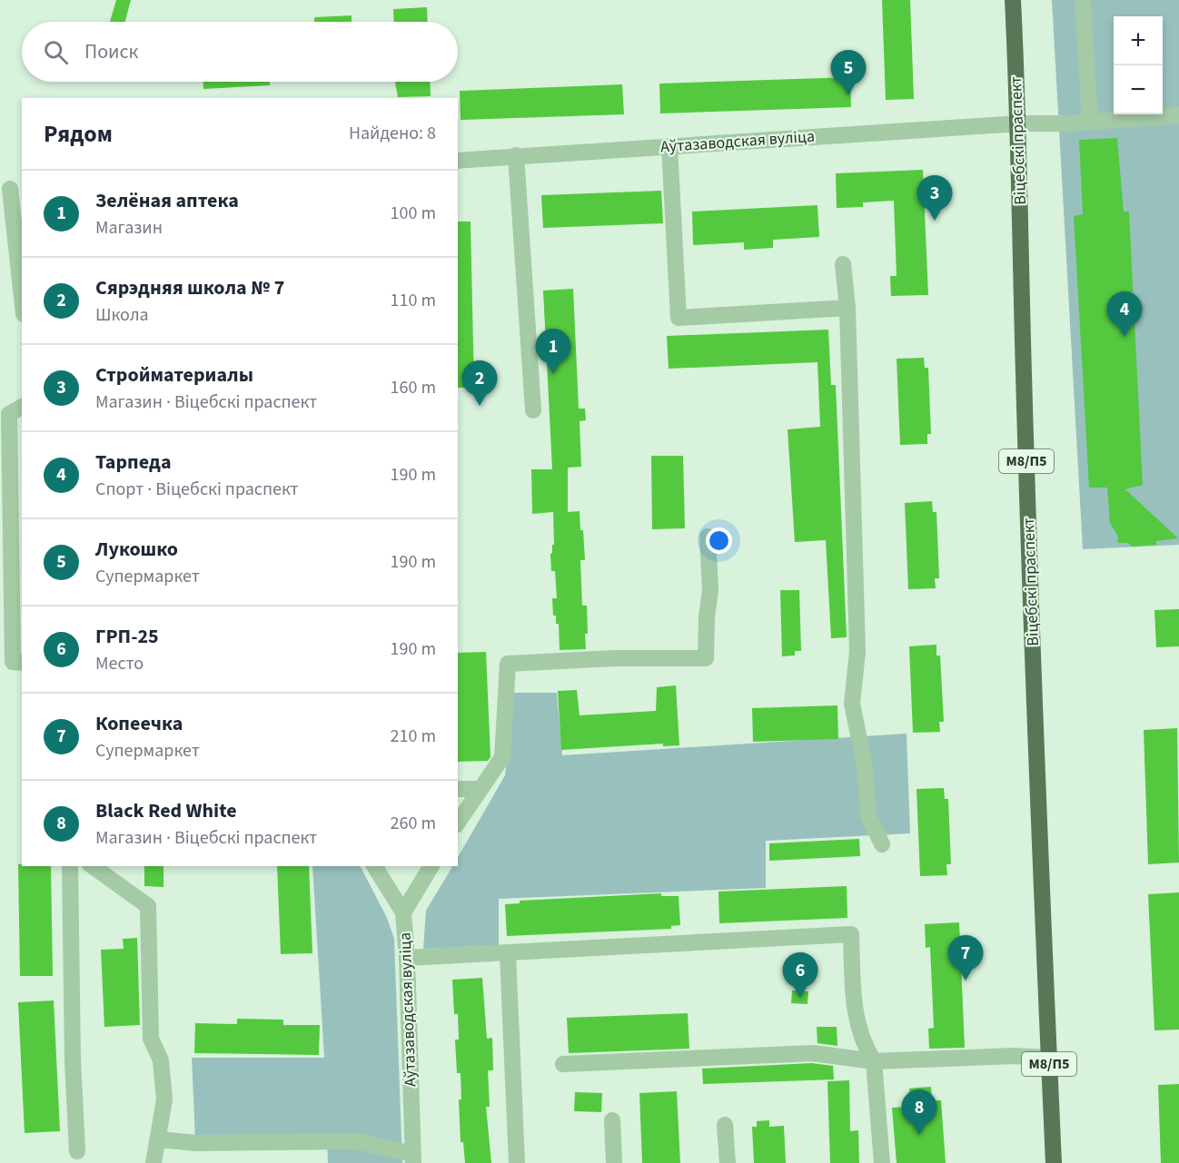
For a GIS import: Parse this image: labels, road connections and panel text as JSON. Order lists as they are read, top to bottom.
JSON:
{
  "streets": {
    "main road": ["Віцебскі праспект", "М8/П5"],
    "street": ["Аўтазаводская вуліца"]
  },
  "crossings": [
    ["Віцебскі праспект", "Аўтазаводская вуліца"]
  ],
  "page": {
    "map_buttons": ["+", "−"],
    "search": "Поиск",
    "pins": [
      "5",
      "3",
      "4",
      "1",
      "2",
      "7",
      "6",
      "8"
    ],
    "heading": ["Рядом", "Найдено: 8"],
    "list": [
      {
        "mark": "1",
        "name": "Зелёная аптека",
        "note": "Магазин",
        "value": "100 m"
      },
      {
        "mark": "2",
        "name": "Сярэдняя школа № 7",
        "note": "Школа",
        "value": "110 m"
      },
      {
        "mark": "3",
        "name": "Стройматериалы",
        "note": "Магазин · Віцебскі праспект",
        "value": "160 m"
      },
      {
        "mark": "4",
        "name": "Тарпеда",
        "note": "Спорт · Віцебскі праспект",
        "value": "190 m"
      },
      {
        "mark": "5",
        "name": "Лукошко",
        "note": "Супермаркет",
        "value": "190 m"
      },
      {
        "mark": "6",
        "name": "ГРП-25",
        "note": "Место",
        "value": "190 m"
      },
      {
        "mark": "7",
        "name": "Копеечка",
        "note": "Супермаркет",
        "value": "210 m"
      },
      {
        "mark": "8",
        "name": "Black Red White",
        "note": "Магазин · Віцебскі праспект",
        "value": "260 m"
      }
    ]
  }
}
